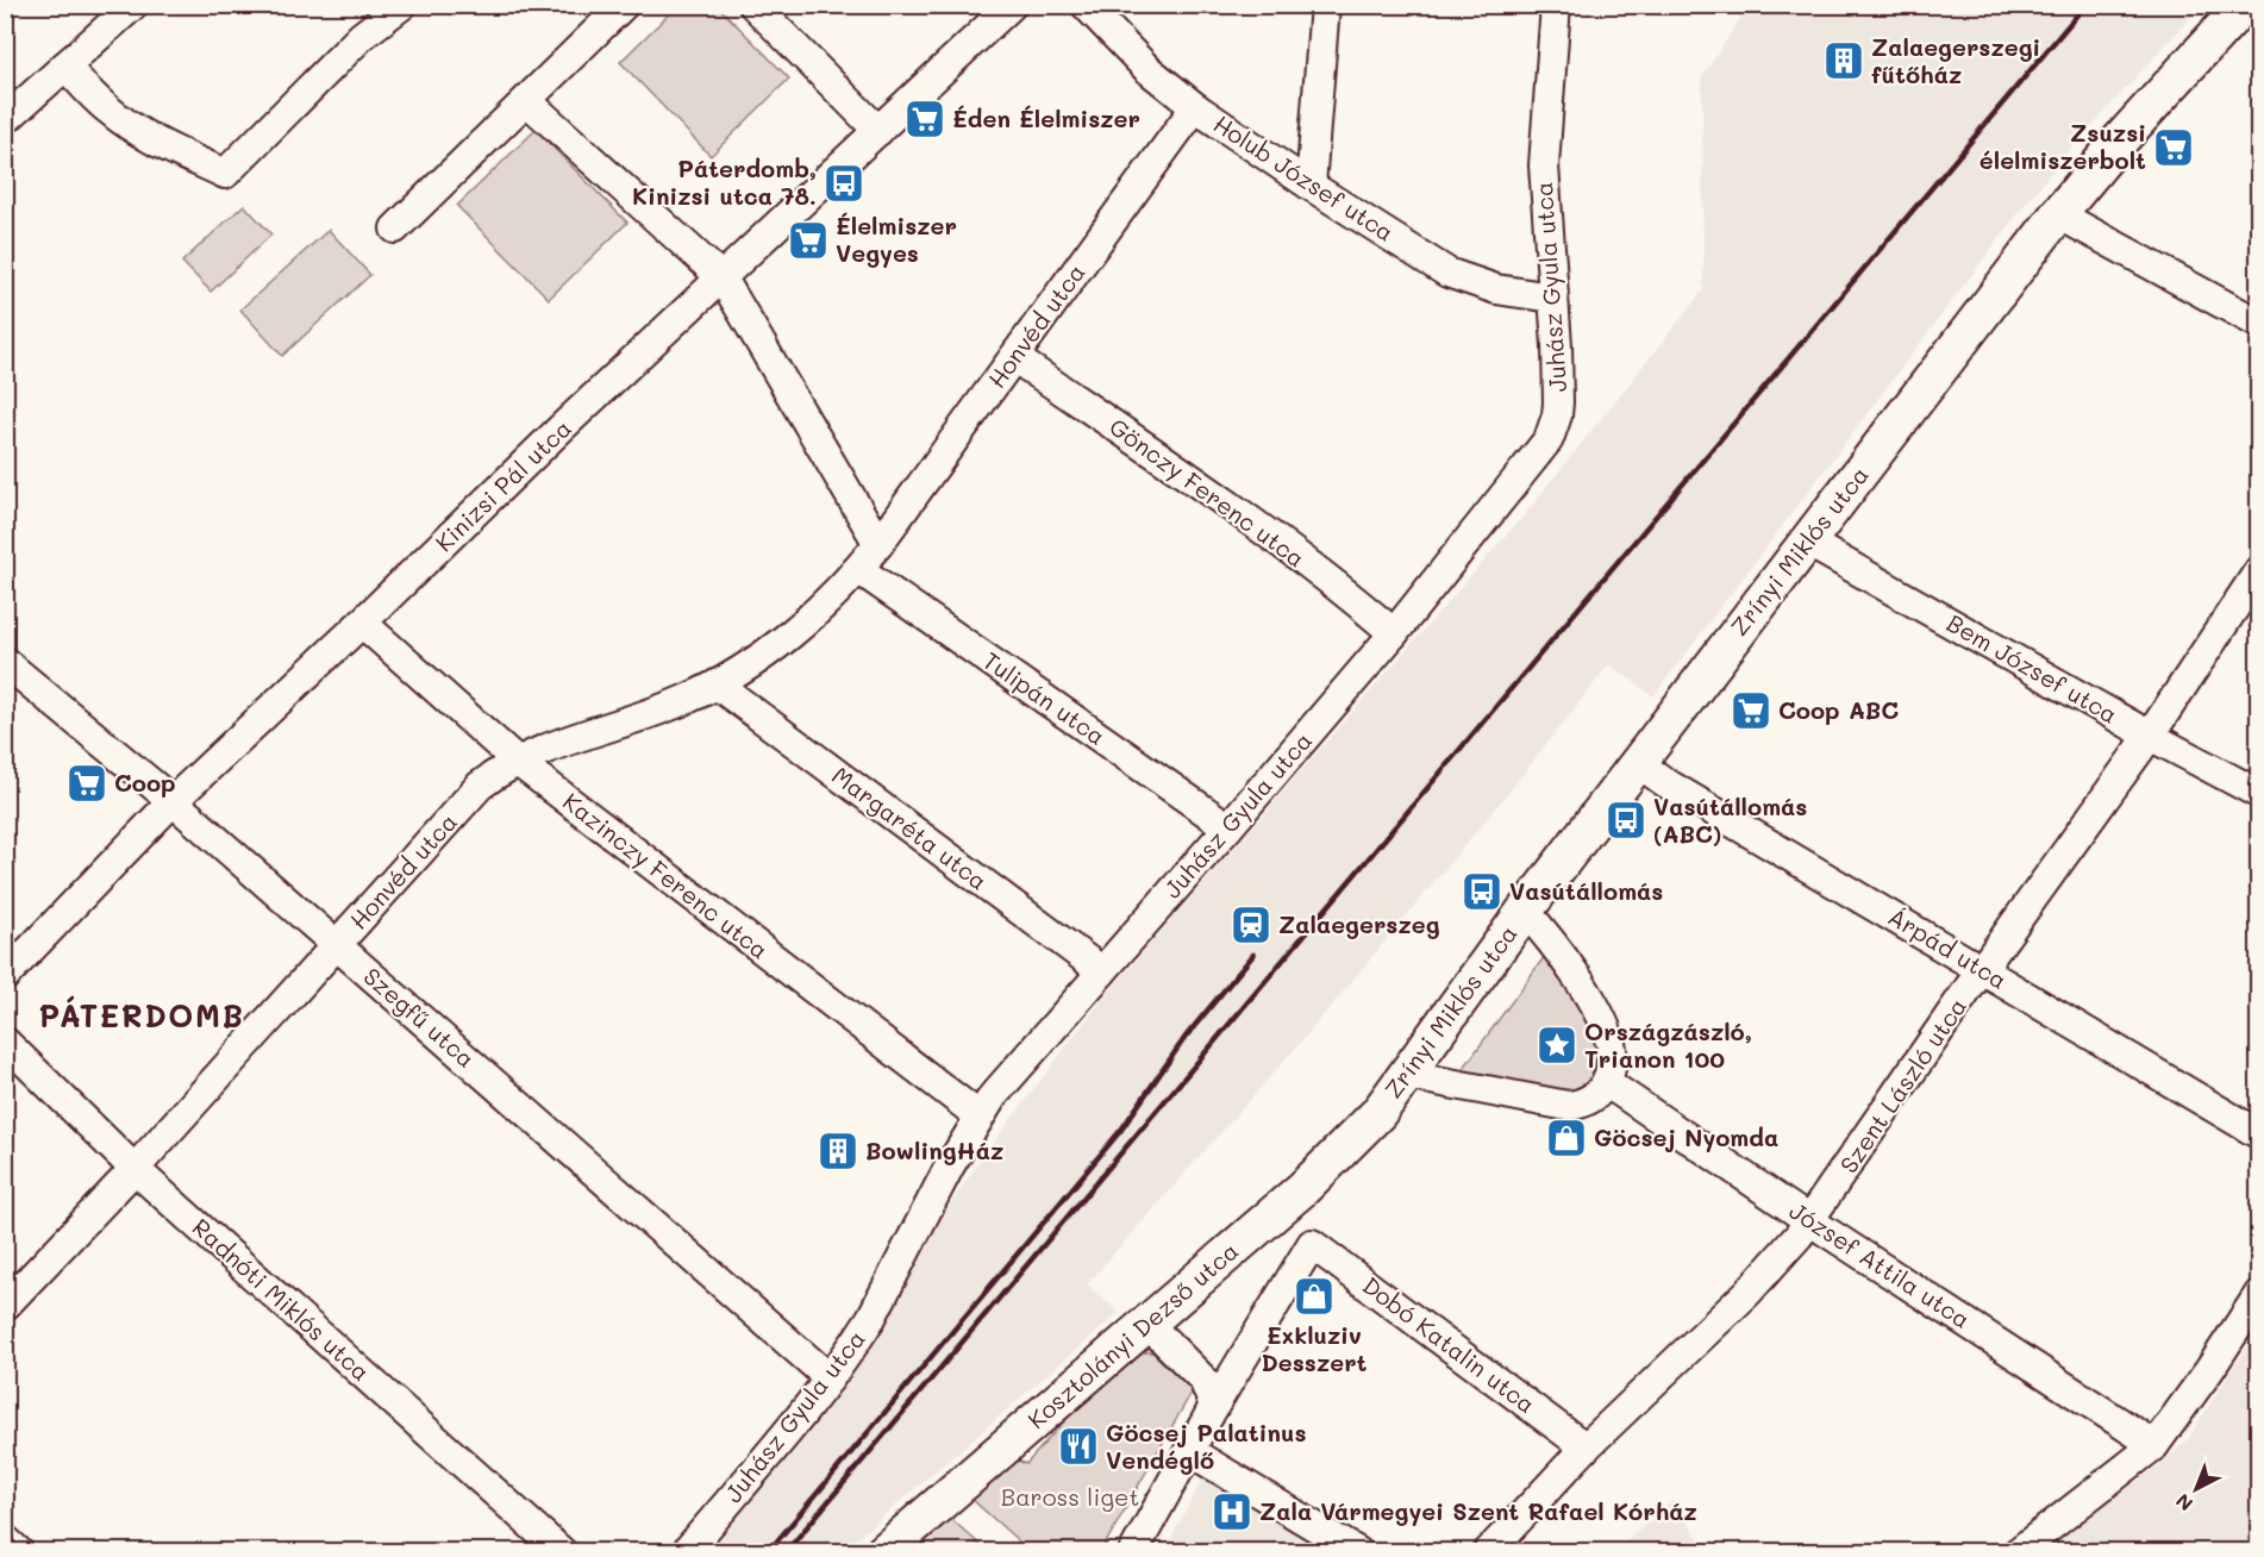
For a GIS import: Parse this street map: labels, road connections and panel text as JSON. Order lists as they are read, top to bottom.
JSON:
{
  "streets": {
    "main road": ["Zrínyi Miklós utca", "Kosztolányi Dezső utca"],
    "street": [
      "Holub József utca",
      "Juhász Gyula utca",
      "Honvéd utca",
      "Kinizsi Pál utca",
      "Gönczy Ferenc utca",
      "Bem József utca",
      "Tulipán utca",
      "Margaréta utca",
      "Kazinczy Ferenc utca",
      "Árpád utca",
      "Szegfű utca",
      "Szent László utca",
      "József Attila utca",
      "Radnóti Miklós utca",
      "Dobó Katalin utca"
    ]
  },
  "crossings": [
    ["Holub József utca", "Juhász Gyula utca"],
    ["Holub József utca", "Honvéd utca"],
    ["Juhász Gyula utca", "Gönczy Ferenc utca"],
    ["Juhász Gyula utca", "Tulipán utca"],
    ["Juhász Gyula utca", "Margaréta utca"],
    ["Juhász Gyula utca", "Kazinczy Ferenc utca"],
    ["Juhász Gyula utca", "Szegfű utca"],
    ["Honvéd utca", "Gönczy Ferenc utca"],
    ["Honvéd utca", "Tulipán utca"],
    ["Honvéd utca", "Margaréta utca"],
    ["Honvéd utca", "Kazinczy Ferenc utca"],
    ["Honvéd utca", "Szegfű utca"],
    ["Honvéd utca", "Radnóti Miklós utca"],
    ["Kinizsi Pál utca", "Kazinczy Ferenc utca"],
    ["Kinizsi Pál utca", "Szegfű utca"],
    ["Zrínyi Miklós utca", "Bem József utca"],
    ["Zrínyi Miklós utca", "Árpád utca"],
    ["Zrínyi Miklós utca", "Kosztolányi Dezső utca"],
    ["Bem József utca", "Szent László utca"],
    ["Árpád utca", "Szent László utca"],
    ["Szent László utca", "József Attila utca"],
    ["Szent László utca", "Dobó Katalin utca"]
  ],
  "districts": ["PÁTERDOMB"],
  "parks": ["Baross liget"],
  "places": {
    "building": ["Zalaegerszegi fűtőház", "BowlingHáz"],
    "supermarket": [
      "Éden Élelmiszer",
      "Zsuzsi élelmiszerbolt",
      "Élelmiszer Vegyes",
      "Coop ABC",
      "Coop"
    ],
    "bus stop": ["Páterdomb, Kinizsi utca 78.", "Vasútállomás (ABC)", "Vasútállomás"],
    "station": ["Zalaegerszeg"],
    "place": ["Országzászló, Trianon 100"],
    "shop": ["Göcsej Nyomda", "Exkluziv Desszert"],
    "restaurant": ["Göcsej Palatinus Vendéglő"],
    "hospital": ["Zala Vármegyei Szent Rafael Kórház"]
  },
  "north": "bottom left"
}
